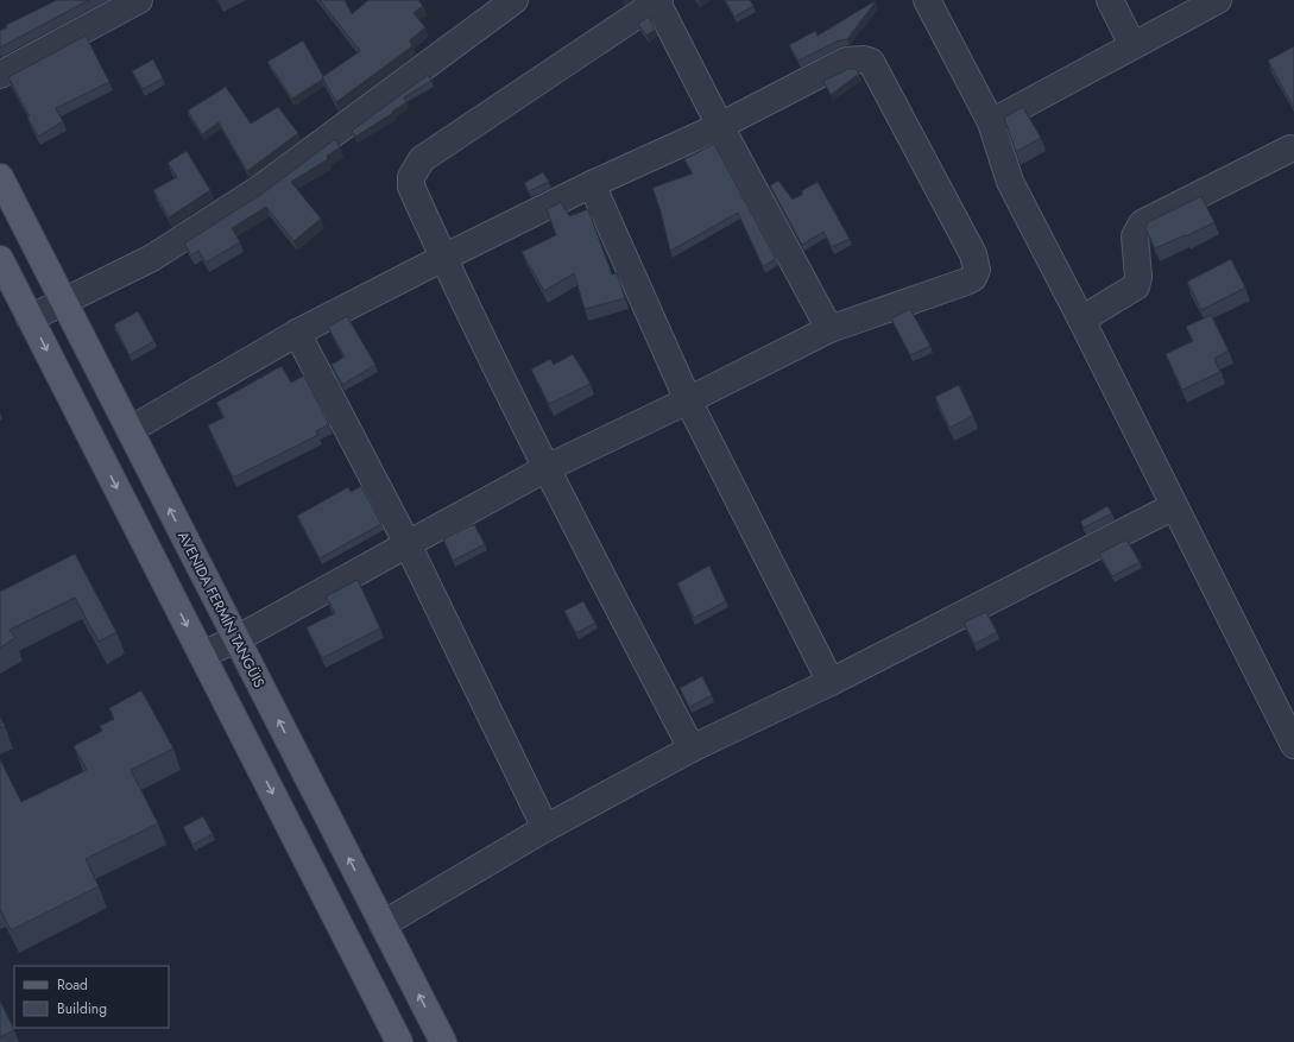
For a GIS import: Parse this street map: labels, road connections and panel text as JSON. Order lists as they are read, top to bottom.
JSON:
{
  "streets": {
    "main road": ["AVENIDA FERMÍN TANGÜIS"]
  },
  "legend": ["Road", "Building"]
}
